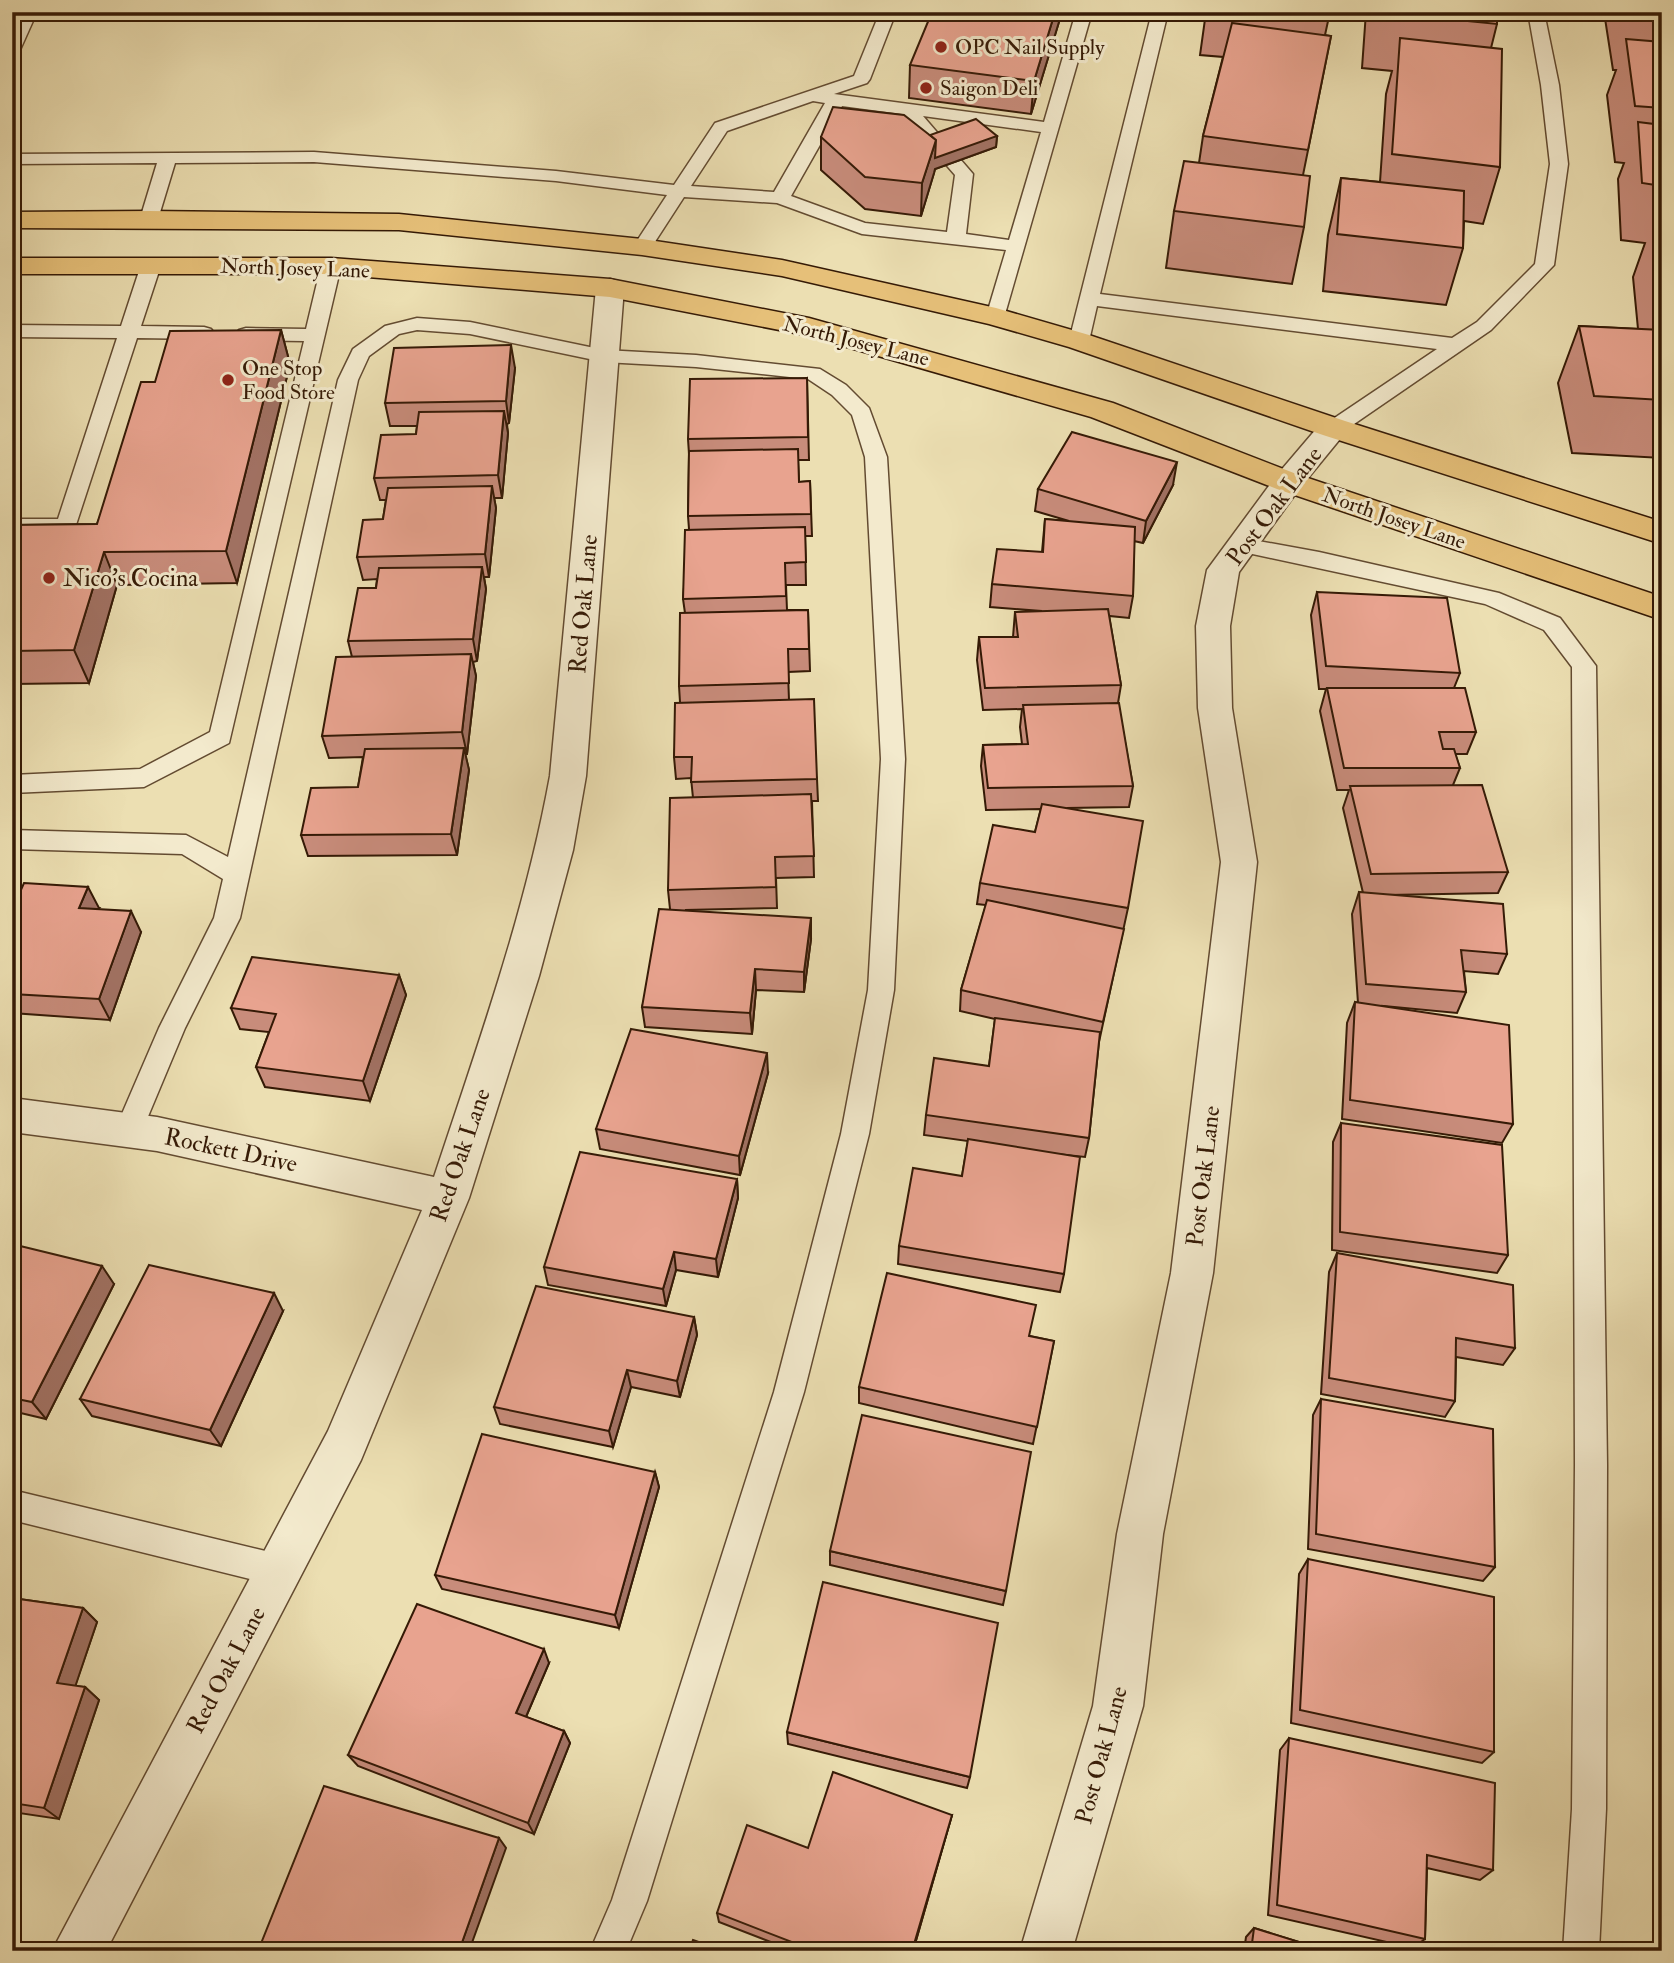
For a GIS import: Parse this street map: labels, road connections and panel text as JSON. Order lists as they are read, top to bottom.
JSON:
{
  "streets": {
    "main road": ["North Josey Lane"],
    "street": ["Post Oak Lane", "Red Oak Lane", "Rockett Drive"]
  },
  "crossings": [
    ["North Josey Lane", "Post Oak Lane"],
    ["North Josey Lane", "Red Oak Lane"],
    ["Red Oak Lane", "Rockett Drive"]
  ],
  "places": [
    "OPC Nail Supply",
    "Saigon Deli",
    "One Stop Food Store",
    "Nico's Cocina"
  ]
}
